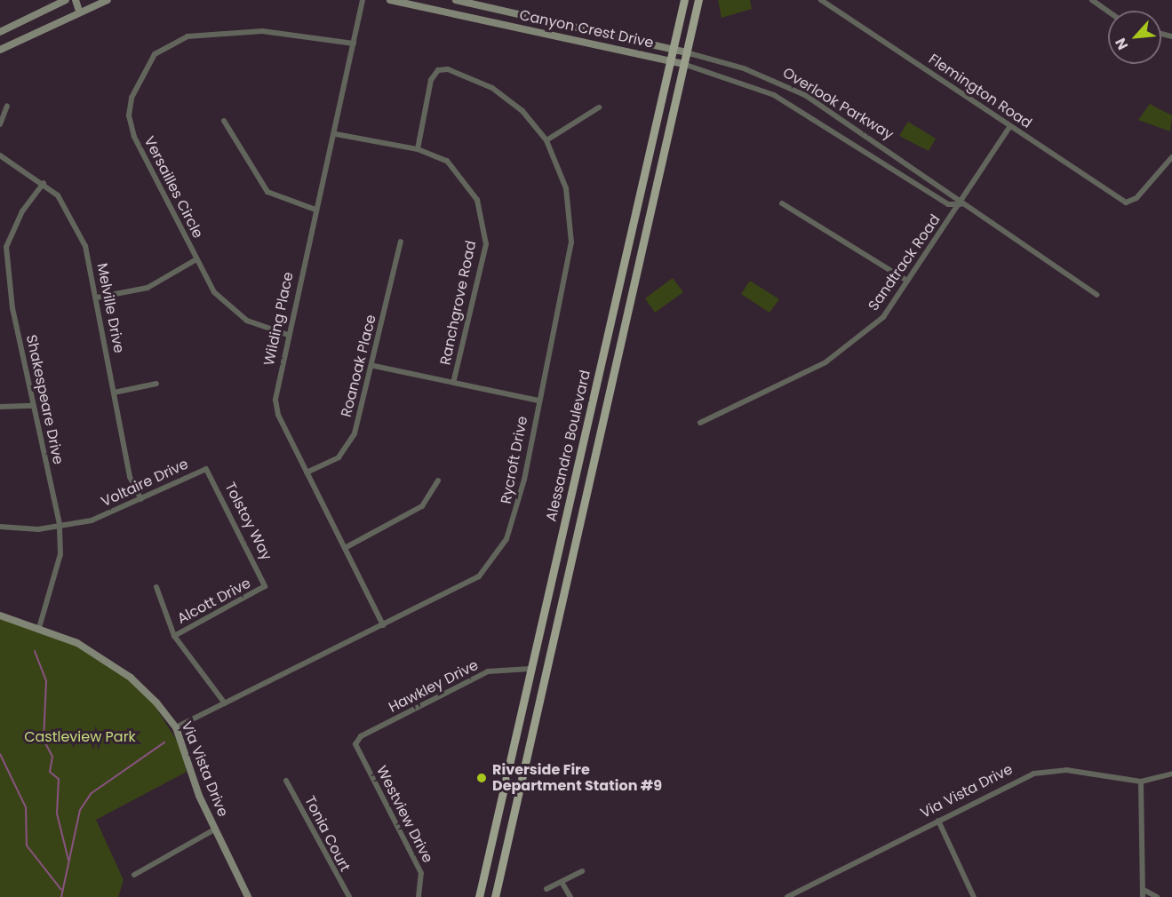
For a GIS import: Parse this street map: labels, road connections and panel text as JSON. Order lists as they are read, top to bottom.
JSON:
{
  "streets": {
    "main road": ["Canyon Crest Drive", "Alessandro Boulevard", "Via Vista Drive"],
    "street": [
      "Flemington Road",
      "Overlook Parkway",
      "Versailles Circle",
      "Sandtrack Road",
      "Ranchgrove Road",
      "Melville Drive",
      "Wilding Place",
      "Roanoak Place",
      "Shakespeare Drive",
      "Rycroft Drive",
      "Voltaire Drive",
      "Tolstoy Way",
      "Alcott Drive",
      "Hawkley Drive",
      "Westview Drive",
      "Tonia Court"
    ]
  },
  "crossings": [
    ["Canyon Crest Drive", "Overlook Parkway"],
    ["Canyon Crest Drive", "Alessandro Boulevard"],
    ["Flemington Road", "Sandtrack Road"],
    ["Overlook Parkway", "Sandtrack Road"],
    ["Overlook Parkway", "Alessandro Boulevard"],
    ["Versailles Circle", "Wilding Place"],
    ["Ranchgrove Road", "Wilding Place"],
    ["Ranchgrove Road", "Rycroft Drive"],
    ["Melville Drive", "Shakespeare Drive"],
    ["Melville Drive", "Voltaire Drive"],
    ["Wilding Place", "Roanoak Place"],
    ["Wilding Place", "Rycroft Drive"],
    ["Shakespeare Drive", "Voltaire Drive"],
    ["Shakespeare Drive", "Via Vista Drive"],
    ["Alessandro Boulevard", "Hawkley Drive"],
    ["Rycroft Drive", "Via Vista Drive"],
    ["Voltaire Drive", "Tolstoy Way"],
    ["Tolstoy Way", "Alcott Drive"],
    ["Hawkley Drive", "Westview Drive"]
  ],
  "parks": ["Castleview Park"],
  "places": ["Riverside Fire Department Station #9"],
  "north": "bottom left"
}
